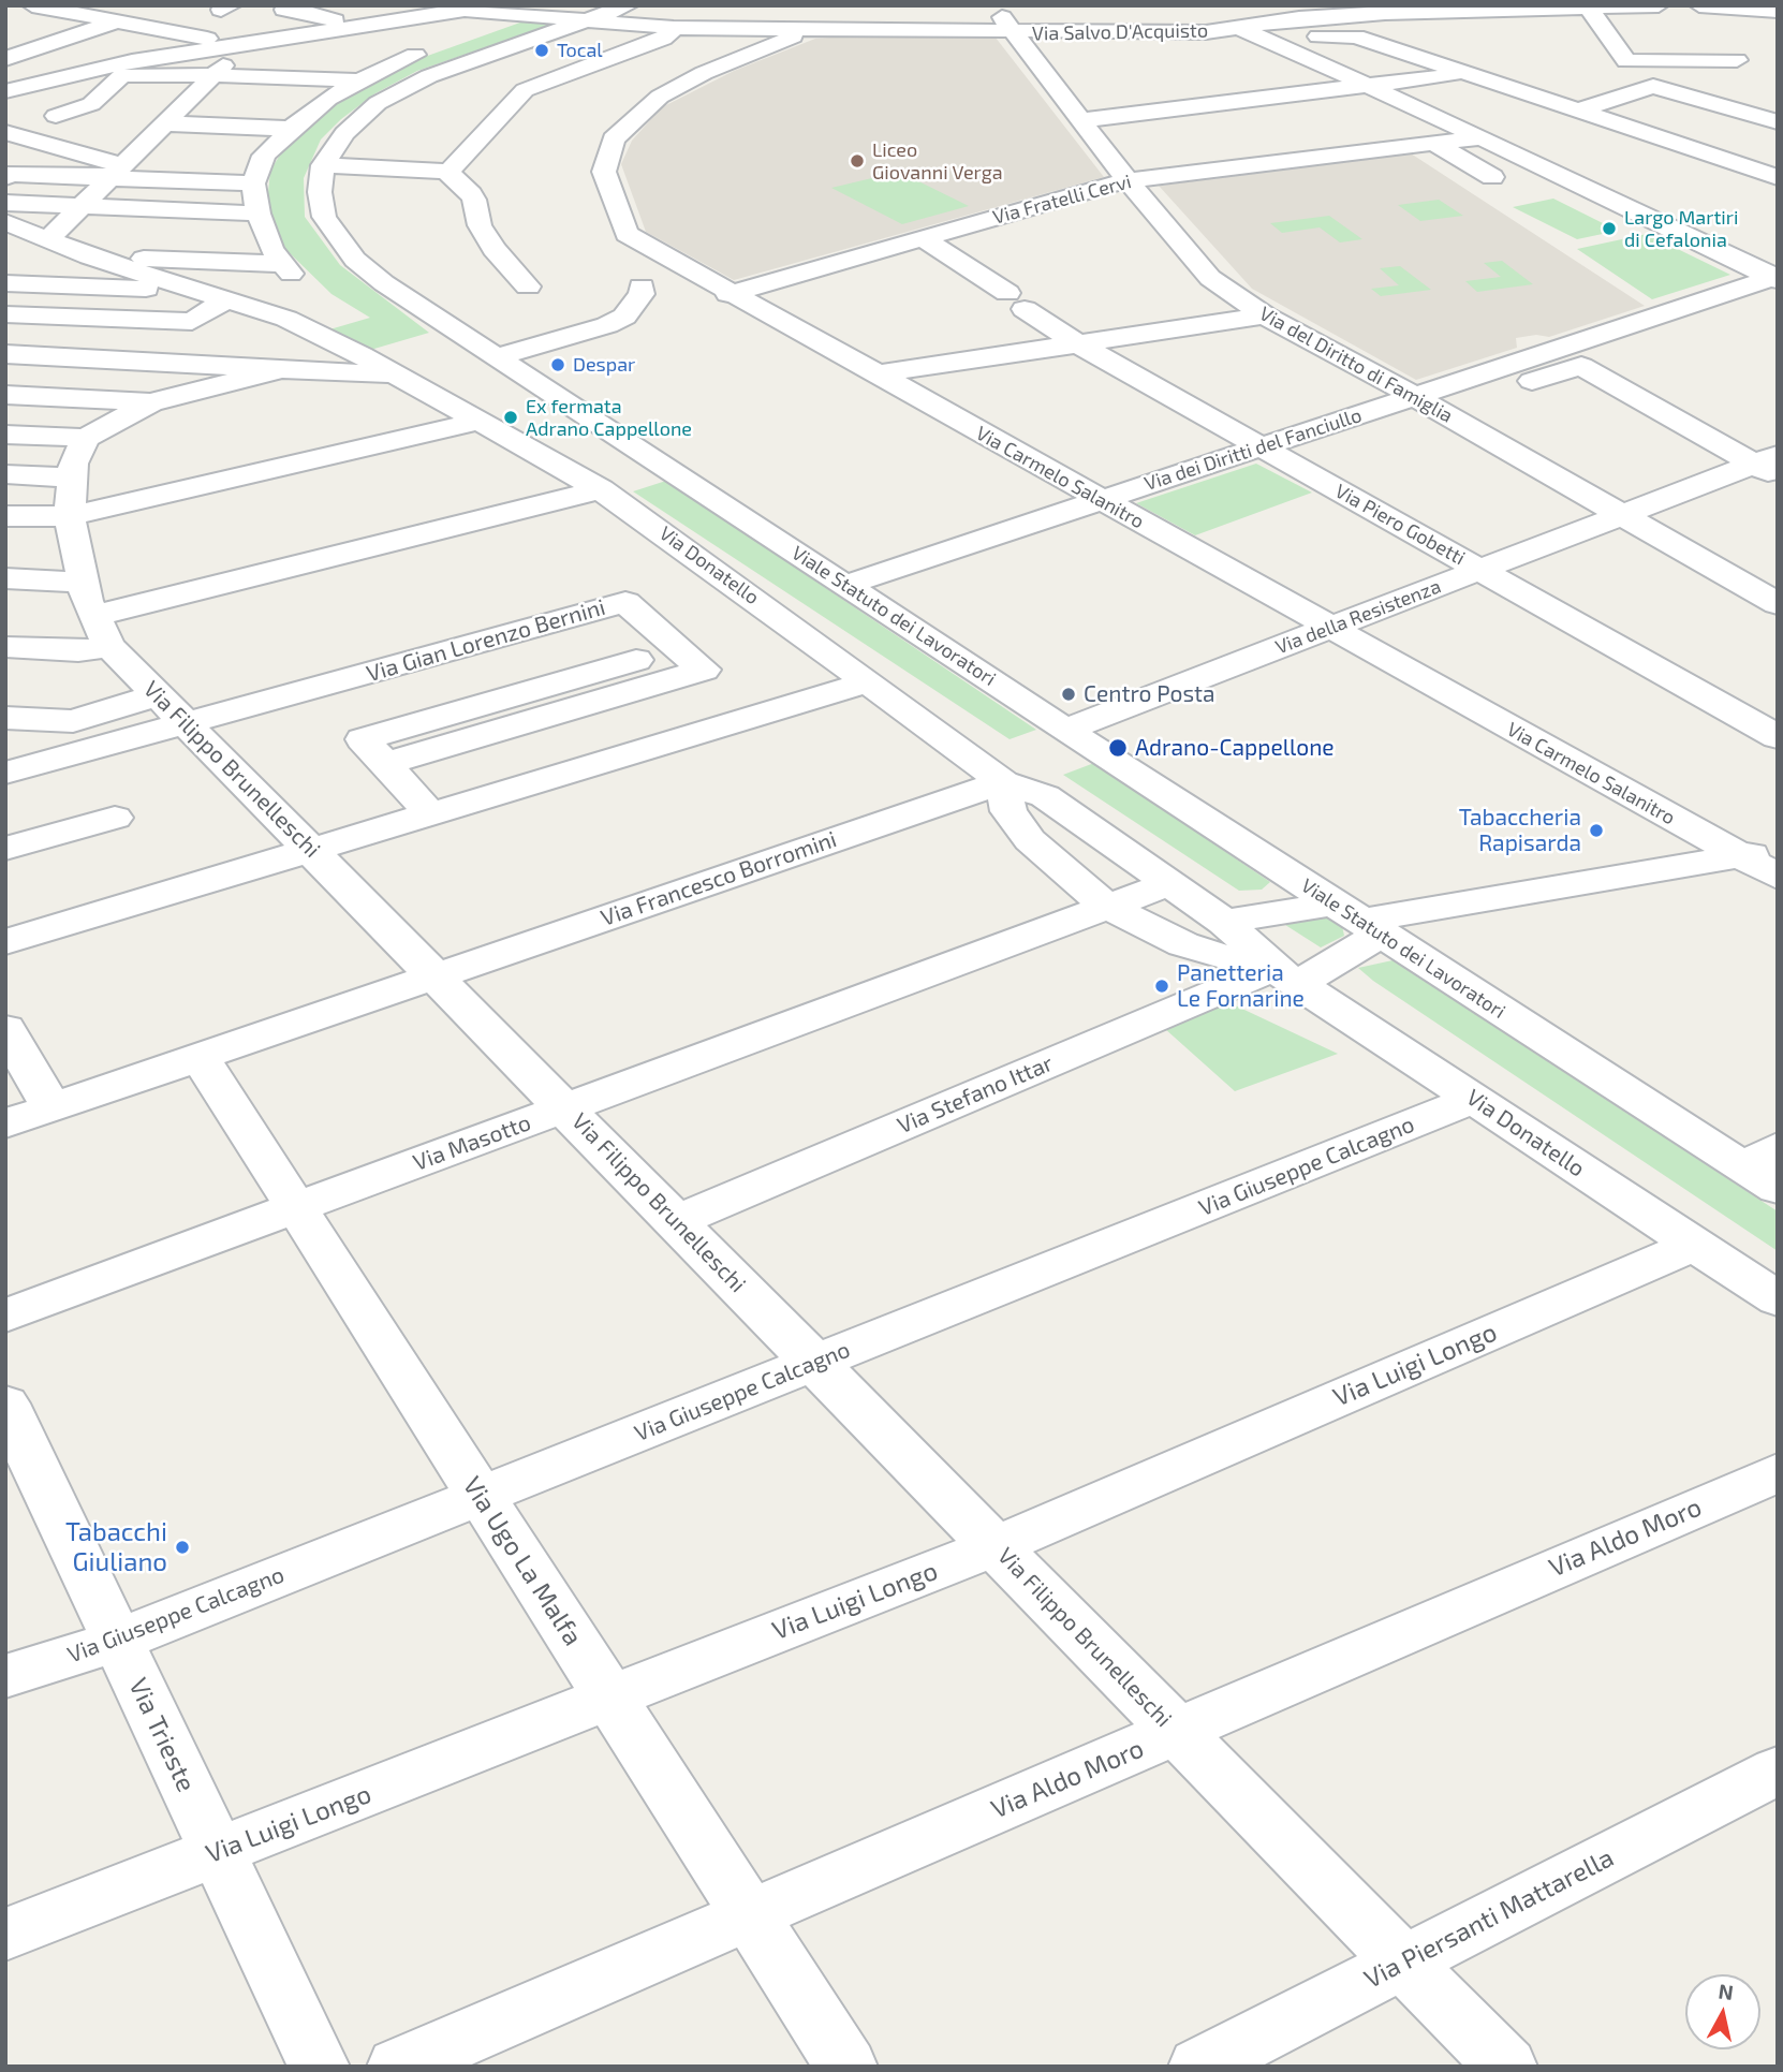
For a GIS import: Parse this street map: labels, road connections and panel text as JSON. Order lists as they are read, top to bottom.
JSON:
{
  "streets": {
    "street": [
      "Via Salvo D'Acquisto",
      "Via Fratelli Cervi",
      "Via del Diritto di Famiglia",
      "Via dei Diritti del Fanciullo",
      "Via Carmelo Salanitro",
      "Via Piero Gobetti",
      "Via Donatello",
      "Viale Statuto dei Lavoratori",
      "Via della Resistenza",
      "Via Gian Lorenzo Bernini",
      "Via Filippo Brunelleschi",
      "Via Francesco Borromini",
      "Via Stefano Ittar",
      "Via Masotto",
      "Via Giuseppe Calcagno",
      "Via Luigi Longo",
      "Via Aldo Moro",
      "Via Ugo La Malfa",
      "Via Trieste",
      "Via Piersanti Mattarella"
    ]
  },
  "crossings": [
    ["Via Salvo D'Acquisto", "Via del Diritto di Famiglia"],
    ["Via Salvo D'Acquisto", "Via Carmelo Salanitro"],
    ["Via Fratelli Cervi", "Via del Diritto di Famiglia"],
    ["Via Fratelli Cervi", "Via Carmelo Salanitro"],
    ["Via Fratelli Cervi", "Via Piero Gobetti"],
    ["Via del Diritto di Famiglia", "Via dei Diritti del Fanciullo"],
    ["Via del Diritto di Famiglia", "Via della Resistenza"],
    ["Via dei Diritti del Fanciullo", "Via Carmelo Salanitro"],
    ["Via dei Diritti del Fanciullo", "Via Piero Gobetti"],
    ["Via dei Diritti del Fanciullo", "Viale Statuto dei Lavoratori"],
    ["Via Carmelo Salanitro", "Via della Resistenza"],
    ["Via Piero Gobetti", "Via della Resistenza"],
    ["Via Donatello", "Via Francesco Borromini"],
    ["Via Donatello", "Via Stefano Ittar"],
    ["Via Donatello", "Via Masotto"],
    ["Via Donatello", "Via Giuseppe Calcagno"],
    ["Via Donatello", "Via Luigi Longo"],
    ["Viale Statuto dei Lavoratori", "Via della Resistenza"],
    ["Viale Statuto dei Lavoratori", "Via Stefano Ittar"],
    ["Via Gian Lorenzo Bernini", "Via Filippo Brunelleschi"],
    ["Via Filippo Brunelleschi", "Via Francesco Borromini"],
    ["Via Filippo Brunelleschi", "Via Stefano Ittar"],
    ["Via Filippo Brunelleschi", "Via Masotto"],
    ["Via Filippo Brunelleschi", "Via Giuseppe Calcagno"],
    ["Via Filippo Brunelleschi", "Via Luigi Longo"],
    ["Via Filippo Brunelleschi", "Via Aldo Moro"],
    ["Via Filippo Brunelleschi", "Via Piersanti Mattarella"],
    ["Via Francesco Borromini", "Via Ugo La Malfa"],
    ["Via Masotto", "Via Ugo La Malfa"],
    ["Via Giuseppe Calcagno", "Via Ugo La Malfa"],
    ["Via Giuseppe Calcagno", "Via Trieste"],
    ["Via Luigi Longo", "Via Ugo La Malfa"],
    ["Via Luigi Longo", "Via Trieste"],
    ["Via Aldo Moro", "Via Ugo La Malfa"]
  ],
  "places": [
    "Tocal",
    "Liceo Giovanni Verga",
    "Largo Martiri di Cefalonia",
    "Despar",
    "Ex fermata Adrano Cappellone",
    "Centro Posta",
    "Adrano-Cappellone",
    "Tabaccheria Rapisarda",
    "Panetteria Le Fornarine",
    "Tabacchi Giuliano"
  ],
  "north": "top"
}
